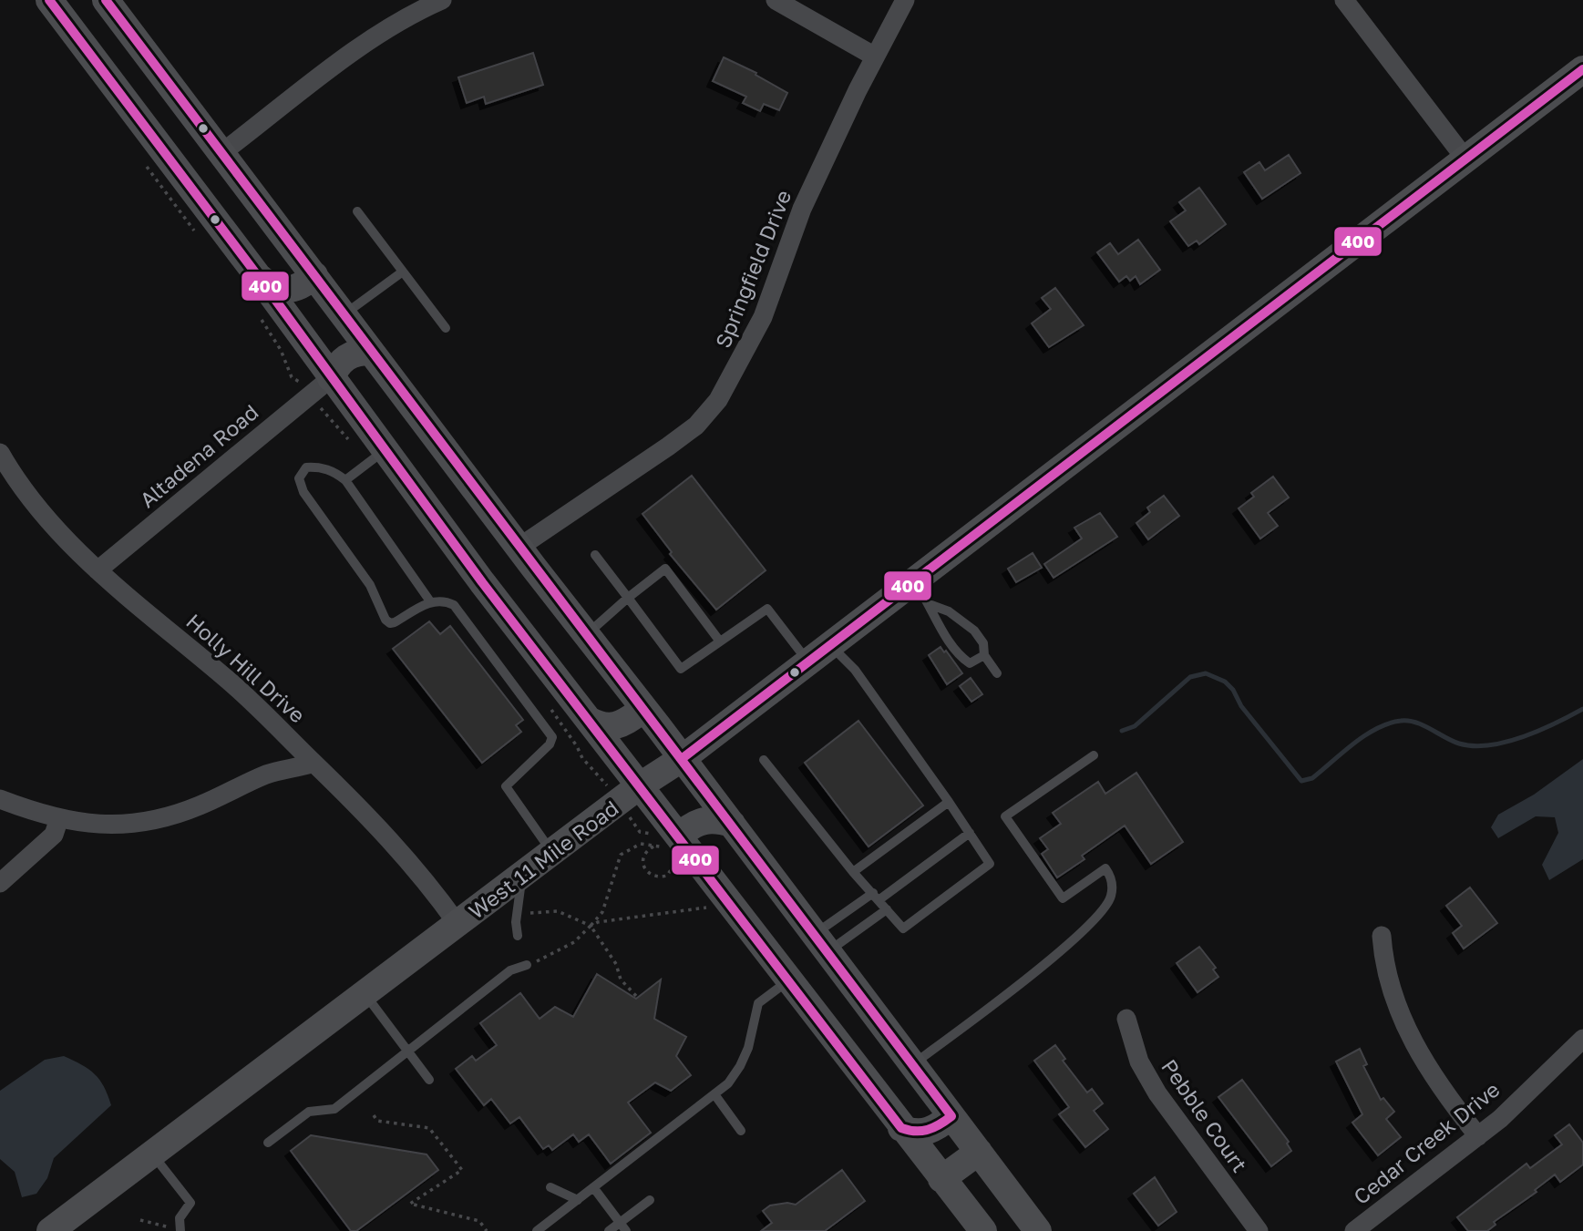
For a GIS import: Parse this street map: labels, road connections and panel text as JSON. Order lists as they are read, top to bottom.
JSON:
{
  "streets": {
    "main road": ["West 11 Mile Road"],
    "street": [
      "Springfield Drive",
      "Altadena Road",
      "Holly Hill Drive",
      "Pebble Court",
      "Cedar Creek Drive"
    ]
  },
  "crossings": [
    ["Altadena Road", "Holly Hill Drive"],
    ["Holly Hill Drive", "West 11 Mile Road"]
  ],
  "lines": ["transit line 400"]
}
